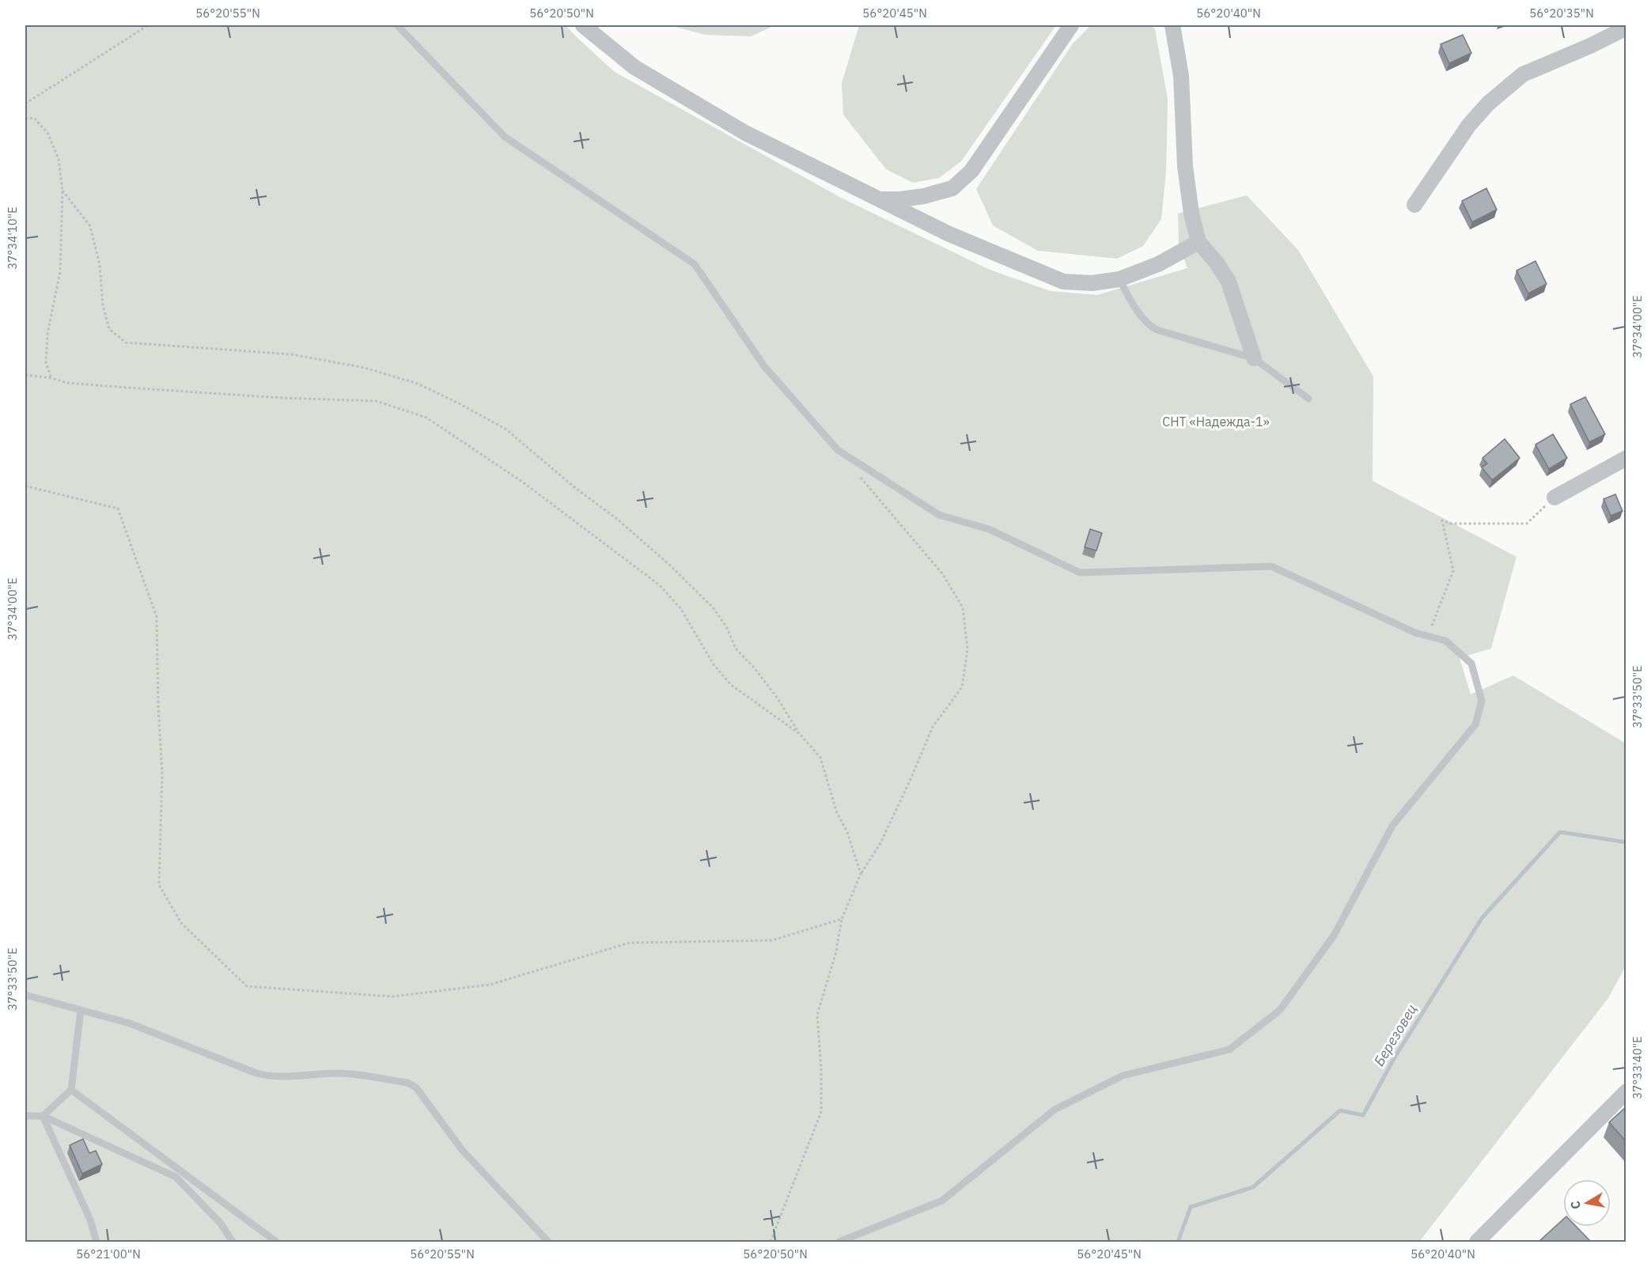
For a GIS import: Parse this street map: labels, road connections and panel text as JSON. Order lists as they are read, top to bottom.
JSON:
{
  "water": ["Березовец"],
  "parks": ["СНТ «Надежда-1»"],
  "north": "left",
  "coordinates": [
    "56°20'55\"N",
    "56°20'50\"N",
    "56°20'45\"N",
    "56°20'40\"N",
    "56°20'35\"N",
    "37°34'10\"E",
    "37°34'00\"E",
    "37°33'50\"E",
    "37°33'40\"E",
    "56°21'00\"N"
  ]
}
